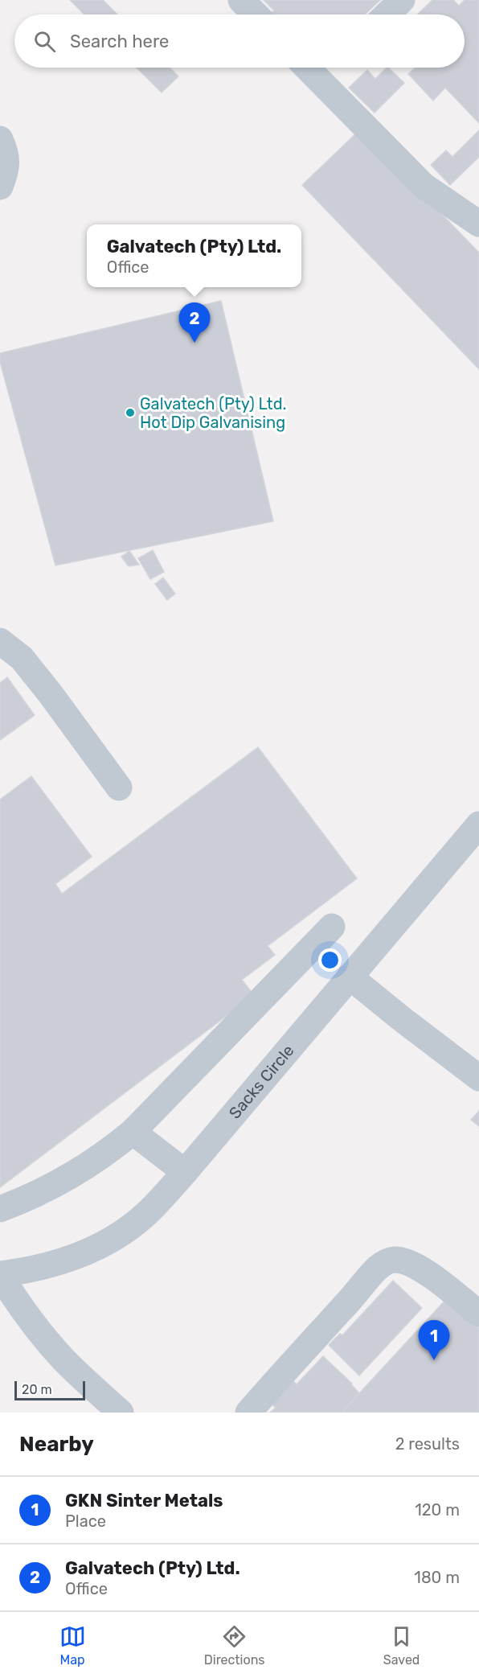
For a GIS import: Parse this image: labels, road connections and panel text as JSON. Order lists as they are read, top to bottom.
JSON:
{
  "streets": {
    "lane": ["Sacks Circle"]
  },
  "places": ["Galvatech (Pty) Ltd. Hot Dip Galvanising"],
  "scale_bar": "20 m",
  "page": {
    "search": "Search here",
    "popup": ["Galvatech (Pty) Ltd.", "Office"],
    "pins": ["2", "1"],
    "scale": "20 m",
    "heading": ["Nearby", "2 results"],
    "list": [
      {
        "mark": "1",
        "name": "GKN Sinter Metals",
        "note": "Place",
        "value": "120 m"
      },
      {
        "mark": "2",
        "name": "Galvatech (Pty) Ltd.",
        "note": "Office",
        "value": "180 m"
      }
    ],
    "nav": ["Map", "Directions", "Saved"]
  }
}
